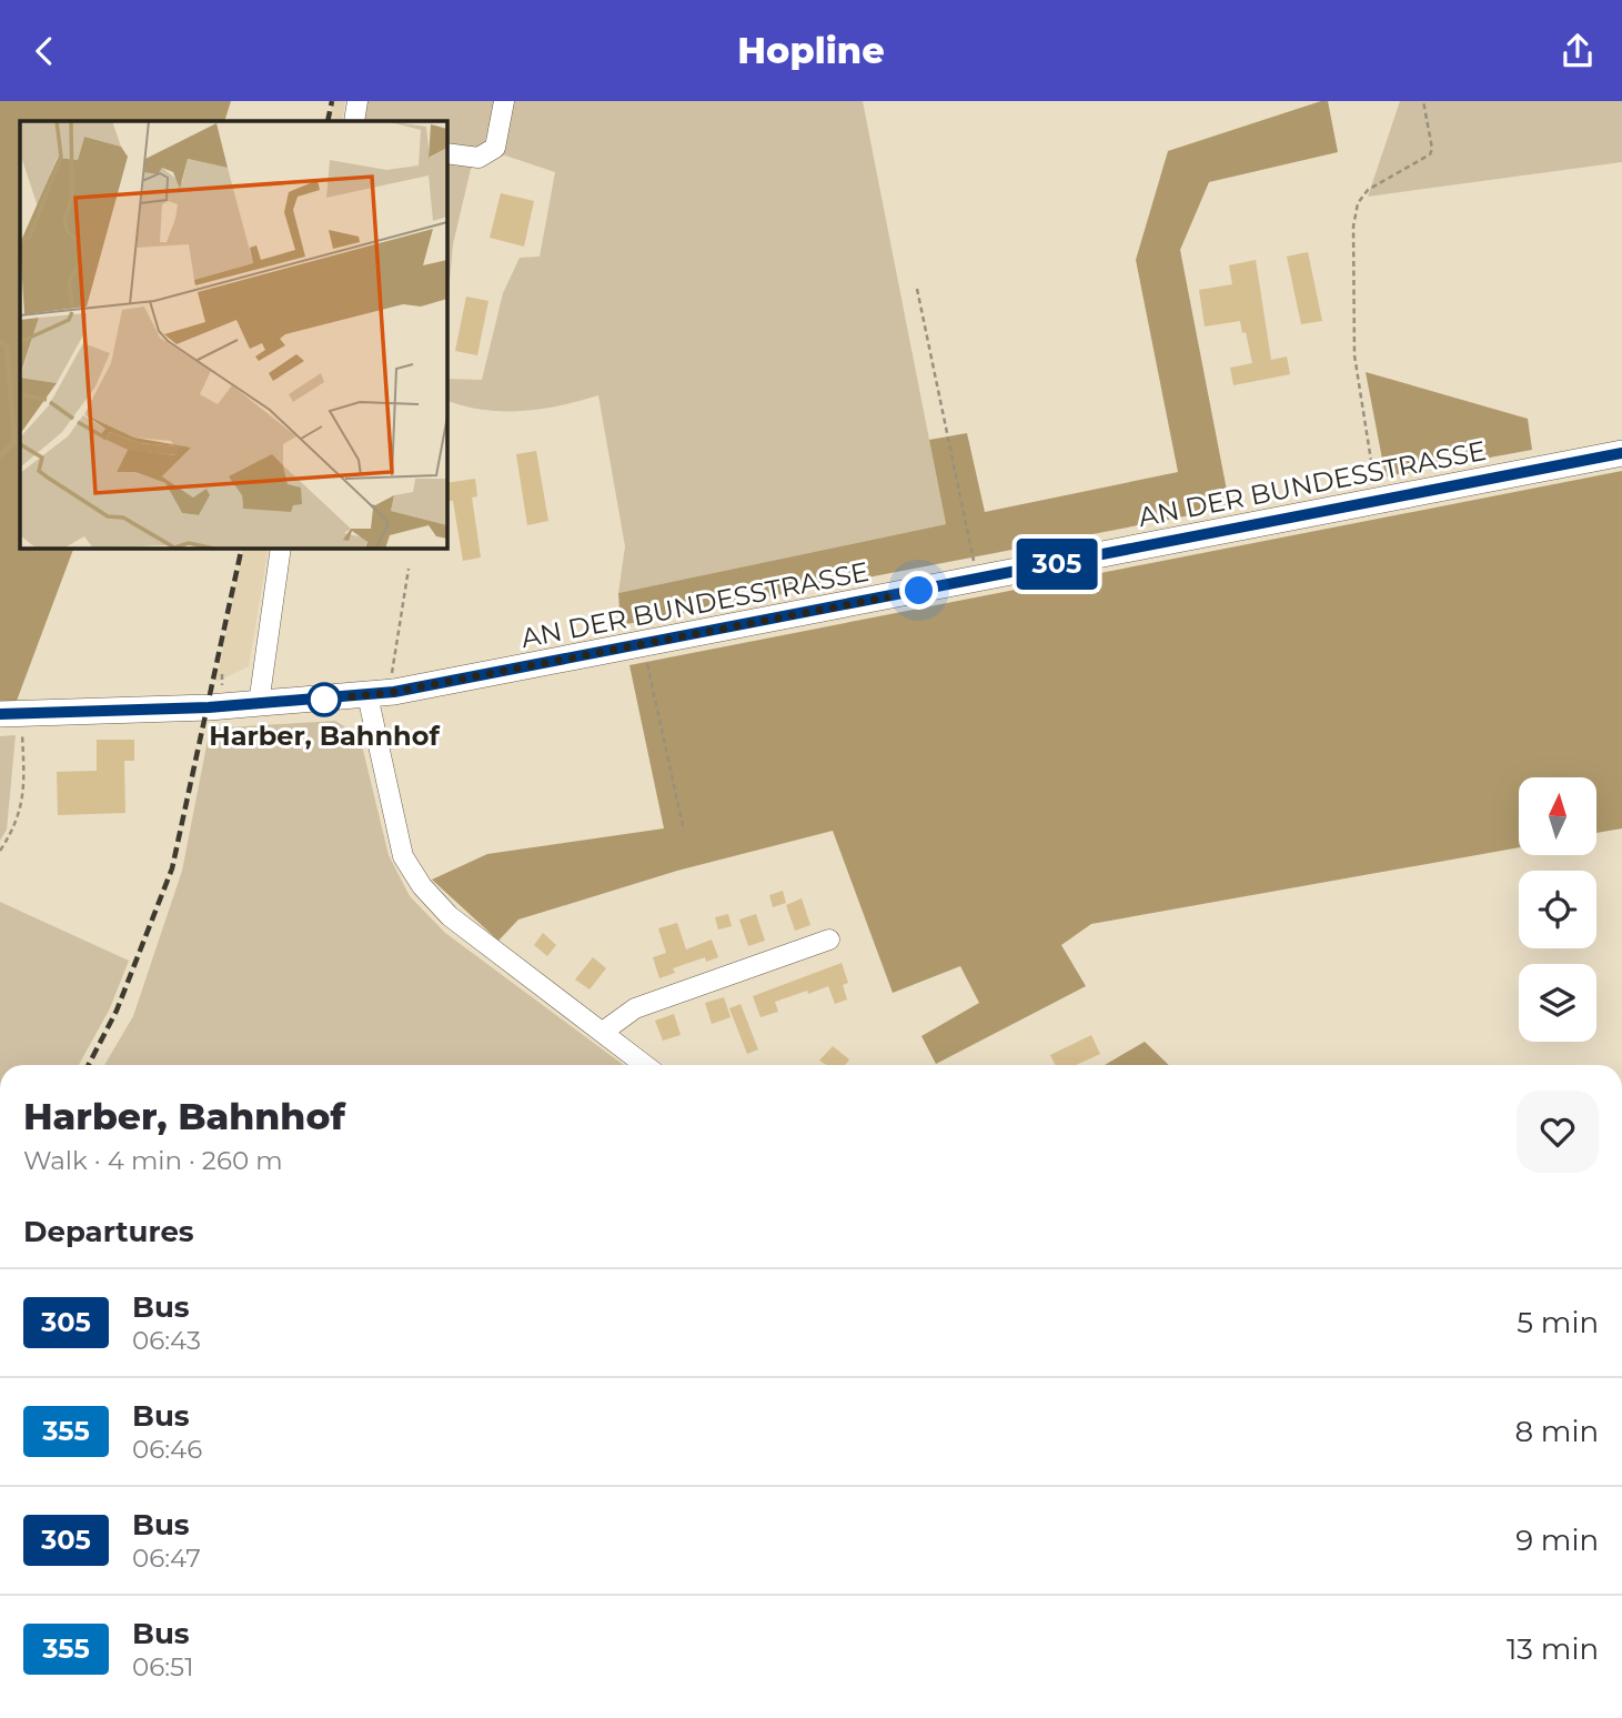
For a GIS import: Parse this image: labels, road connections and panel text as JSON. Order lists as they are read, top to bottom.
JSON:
{
  "streets": {
    "main road": ["AN DER BUNDESSTRASSE"]
  },
  "places": ["Harber, Bahnhof"],
  "lines": ["bus line 305"],
  "north": "top",
  "page": {
    "header": "Hopline",
    "on_map": "305",
    "heading": [
      ["Harber, Bahnhof", "Walk · 4 min · 260 m"],
      "Departures"
    ],
    "list": [
      {
        "mark": "305",
        "name": "Bus",
        "note": "06:43",
        "value": "5 min"
      },
      {
        "mark": "355",
        "name": "Bus",
        "note": "06:46",
        "value": "8 min"
      },
      {
        "mark": "305",
        "name": "Bus",
        "note": "06:47",
        "value": "9 min"
      },
      {
        "mark": "355",
        "name": "Bus",
        "note": "06:51",
        "value": "13 min"
      }
    ]
  }
}
